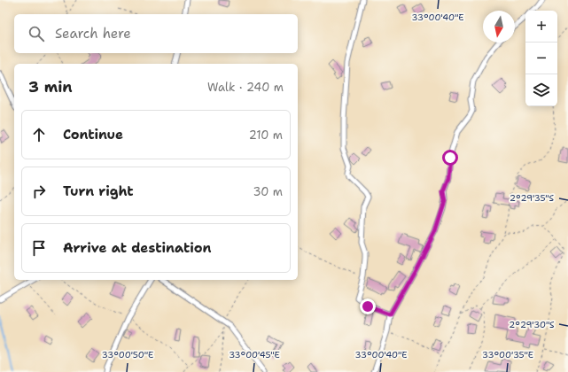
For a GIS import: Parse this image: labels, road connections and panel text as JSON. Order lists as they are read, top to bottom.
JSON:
{
  "north": "bottom",
  "page": {
    "map_buttons": ["+", "−"],
    "search": "Search here",
    "heading": ["3 min", "Walk · 240 m"],
    "list": [
      ["Continue", "210 m"],
      ["Turn right", "30 m"],
      "Arrive at destination"
    ]
  },
  "coordinates": [
    "33°00'40\"E",
    "2°29'35\"S",
    "2°29'30\"S",
    "33°00'50\"E",
    "33°00'45\"E",
    "33°00'35\"E"
  ]
}
